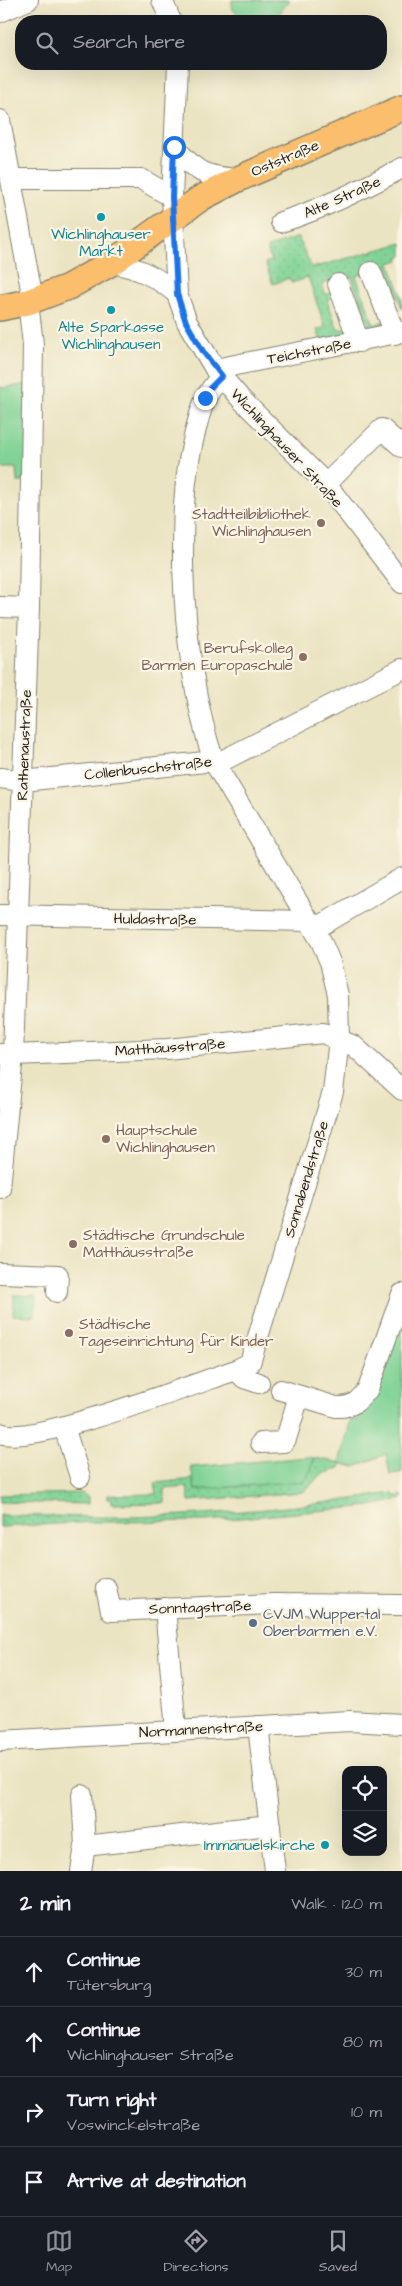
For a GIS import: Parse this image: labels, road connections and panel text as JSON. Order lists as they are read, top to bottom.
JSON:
{
  "streets": {
    "main road": ["Oststraße"],
    "street": [
      "Alte Straße",
      "Teichstraße",
      "Wichlinghauser Straße",
      "Rathenaustraße",
      "Collenbuschstraße",
      "Huldastraße",
      "Matthäusstraße",
      "Sonnabendstraße",
      "Sonntagstraße",
      "Normannenstraße"
    ]
  },
  "crossings": [
    ["Oststraße", "Wichlinghauser Straße"],
    ["Oststraße", "Rathenaustraße"],
    ["Teichstraße", "Wichlinghauser Straße"],
    ["Teichstraße", "Sonnabendstraße"],
    ["Wichlinghauser Straße", "Sonnabendstraße"],
    ["Rathenaustraße", "Collenbuschstraße"],
    ["Rathenaustraße", "Huldastraße"],
    ["Rathenaustraße", "Matthäusstraße"],
    ["Collenbuschstraße", "Sonnabendstraße"],
    ["Huldastraße", "Sonnabendstraße"],
    ["Matthäusstraße", "Sonnabendstraße"]
  ],
  "places": [
    "Wichlinghauser Markt",
    "Alte Sparkasse Wichlinghausen",
    "Stadtteilbibliothek Wichlinghausen",
    "Berufskolleg Barmen Europaschule",
    "Hauptschule Wichlinghausen",
    "Städtische Grundschule Matthäusstraße",
    "Städtische Tageseinrichtung für Kinder",
    "CVJM Wuppertal Oberbarmen e.V.",
    "Immanuelskirche"
  ],
  "page": {
    "search": "Search here",
    "heading": ["2 min", "Walk · 120 m"],
    "list": [
      ["Continue", "Tütersburg", "30 m"],
      ["Continue", "Wichlinghauser Straße", "80 m"],
      ["Turn right", "Voswinckelstraße", "10 m"],
      "Arrive at destination"
    ],
    "nav": ["Map", "Directions", "Saved"]
  }
}
